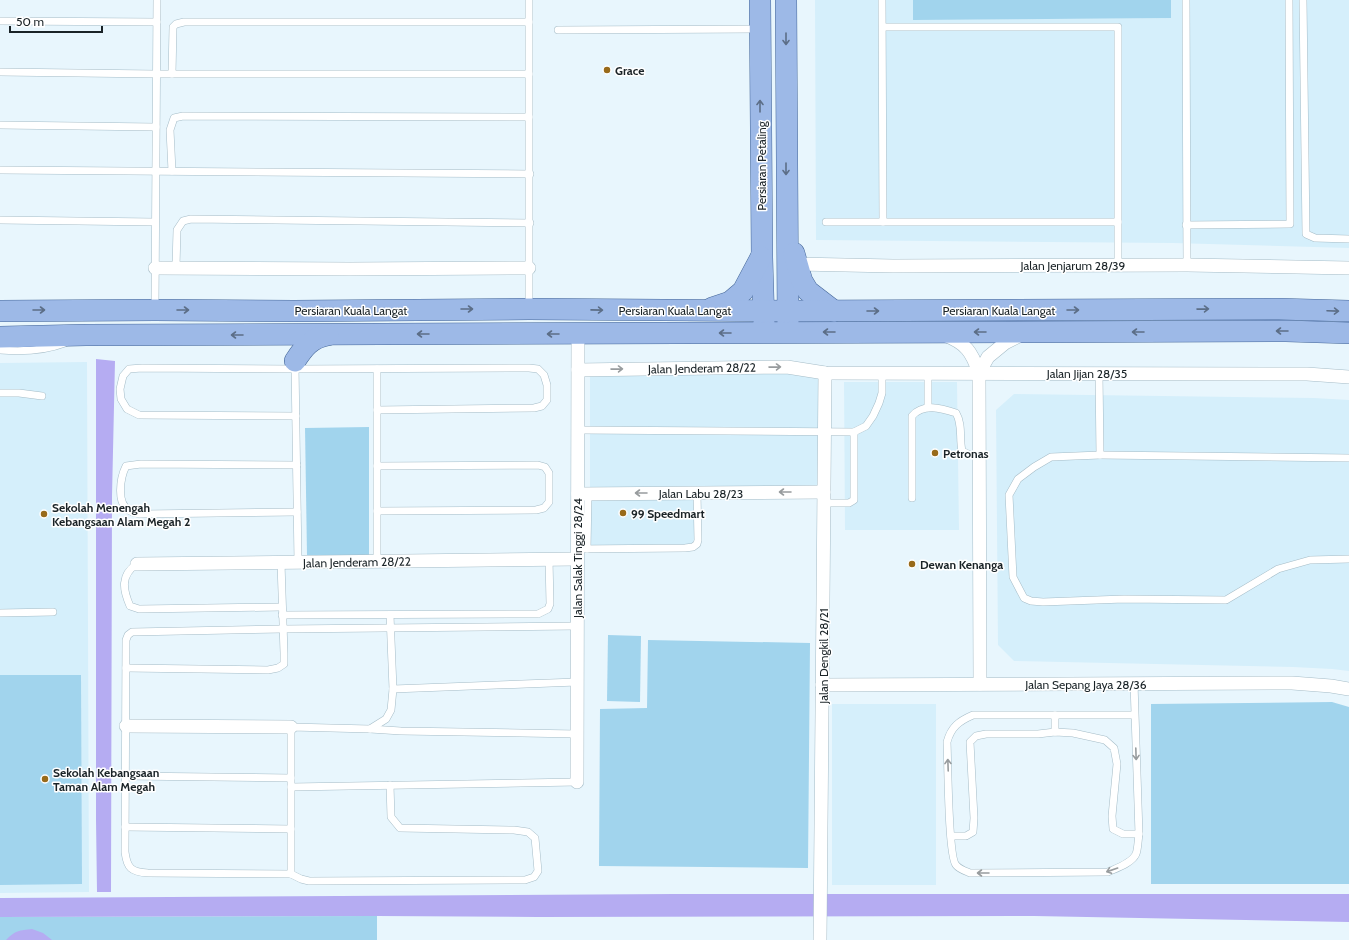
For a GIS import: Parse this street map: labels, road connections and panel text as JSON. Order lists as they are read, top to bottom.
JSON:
{
  "streets": {
    "main road": ["Persiaran Petaling", "Persiaran Kuala Langat"],
    "street": [
      "Jalan Jenjarum 28/39",
      "Jalan Jenderam 28/22",
      "Jalan Jijan 28/35",
      "Jalan Labu 28/23",
      "Jalan Salak Tinggi 28/24",
      "Jalan Dengkil 28/21",
      "Jalan Sepang Jaya 28/36"
    ]
  },
  "crossings": [
    ["Persiaran Petaling", "Persiaran Kuala Langat"],
    ["Persiaran Kuala Langat", "Jalan Salak Tinggi 28/24"],
    ["Jalan Jenderam 28/22", "Jalan Jijan 28/35"],
    ["Jalan Jenderam 28/22", "Jalan Salak Tinggi 28/24"],
    ["Jalan Jenderam 28/22", "Jalan Dengkil 28/21"],
    ["Jalan Jijan 28/35", "Jalan Dengkil 28/21"],
    ["Jalan Labu 28/23", "Jalan Salak Tinggi 28/24"],
    ["Jalan Labu 28/23", "Jalan Dengkil 28/21"],
    ["Jalan Dengkil 28/21", "Jalan Sepang Jaya 28/36"]
  ],
  "one_way": ["Jalan Jenderam 28/22", "Jalan Labu 28/23"],
  "places": [
    "Grace",
    "Petronas",
    "99 Speedmart",
    "Sekolah Menengah Kebangsaan Alam Megah 2",
    "Dewan Kenanga",
    "Sekolah Kebangsaan Taman Alam Megah"
  ],
  "scale_bar": "50 m"
}
